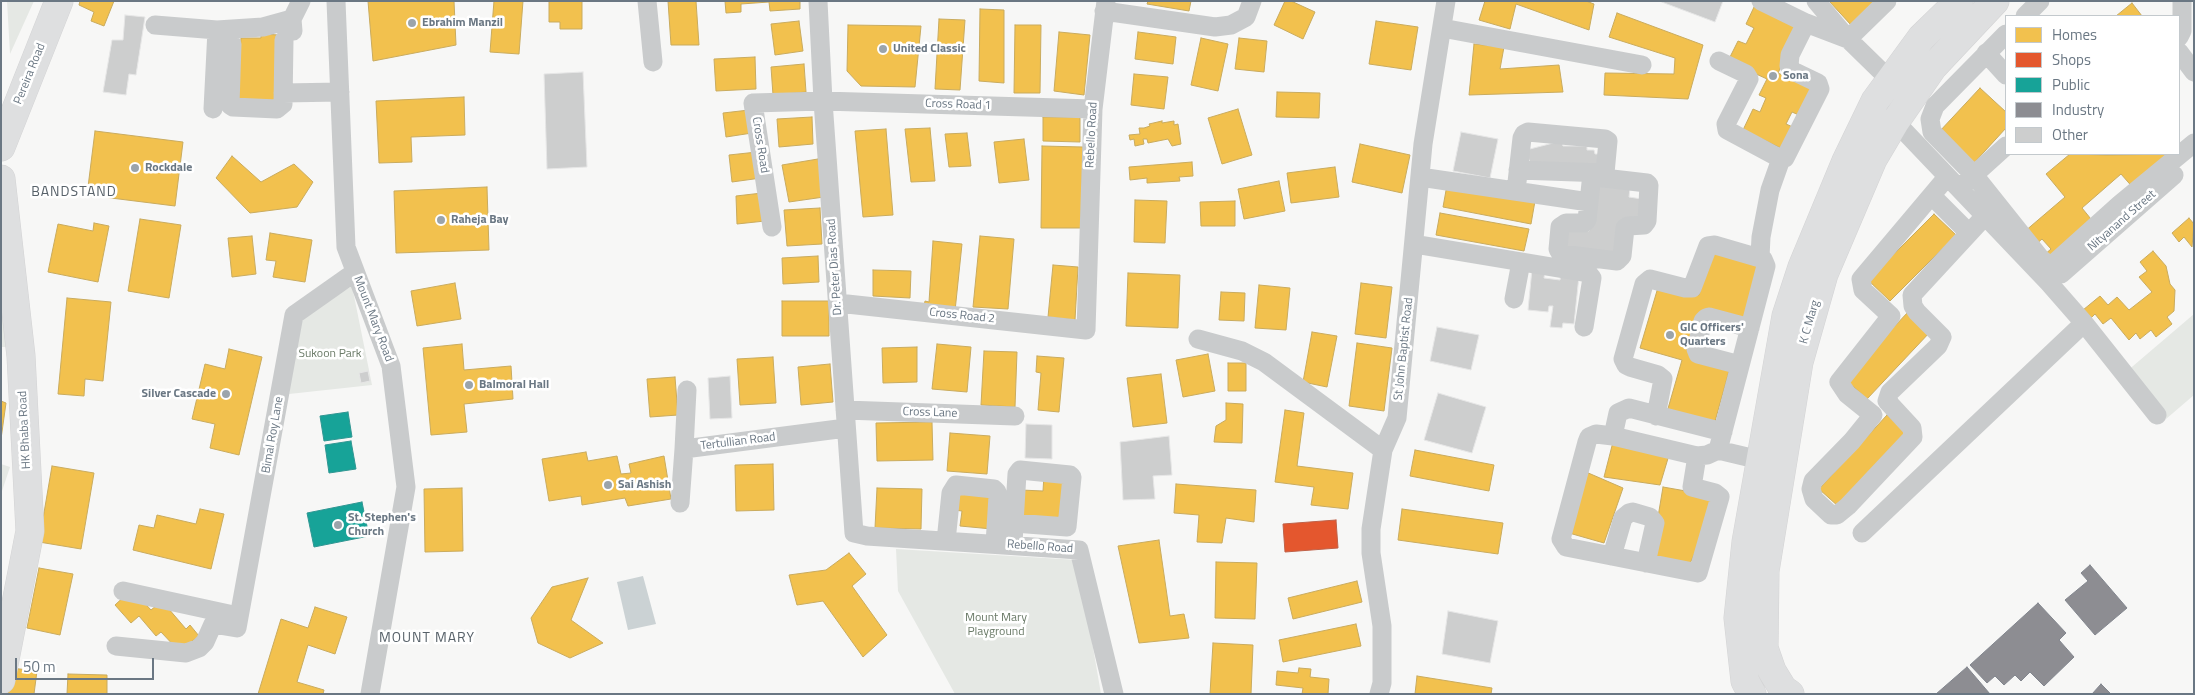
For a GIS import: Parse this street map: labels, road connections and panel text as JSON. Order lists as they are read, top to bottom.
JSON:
{
  "streets": {
    "main road": ["Pereira Road", "K C Marg", "HK Bhaba Road"],
    "street": [
      "Cross Road 1",
      "Rebello Road",
      "Cross Road",
      "Nityanand Street",
      "Dr. Peter Dias Road",
      "Cross Road 2",
      "Mount Mary Road",
      "St John Baptist Road",
      "Cross Lane",
      "Bimal Roy Lane",
      "Tertullian Road"
    ]
  },
  "crossings": [
    ["Cross Road 1", "Rebello Road"],
    ["Cross Road 1", "Cross Road"],
    ["Cross Road 1", "Dr. Peter Dias Road"],
    ["Rebello Road", "Dr. Peter Dias Road"],
    ["Rebello Road", "Cross Road 2"],
    ["Cross Road", "Dr. Peter Dias Road"],
    ["Dr. Peter Dias Road", "Cross Road 2"],
    ["Dr. Peter Dias Road", "Cross Lane"],
    ["Dr. Peter Dias Road", "Tertullian Road"],
    ["Mount Mary Road", "Bimal Roy Lane"],
    ["Cross Lane", "Tertullian Road"]
  ],
  "districts": ["BANDSTAND", "MOUNT MARY"],
  "parks": ["Sukoon Park", "Mount Mary Playground"],
  "places": [
    "Ebrahim Manzil",
    "United Classic",
    "Sona",
    "Rockdale",
    "Raheja Bay",
    "GIC Officers' Quarters",
    "Balmoral Hall",
    "Silver Cascade",
    "Sai Ashish",
    "St. Stephen's Church"
  ],
  "legend": [
    "Homes",
    "Shops",
    "Public",
    "Industry",
    "Other"
  ],
  "scale_bar": "50 m"
}
